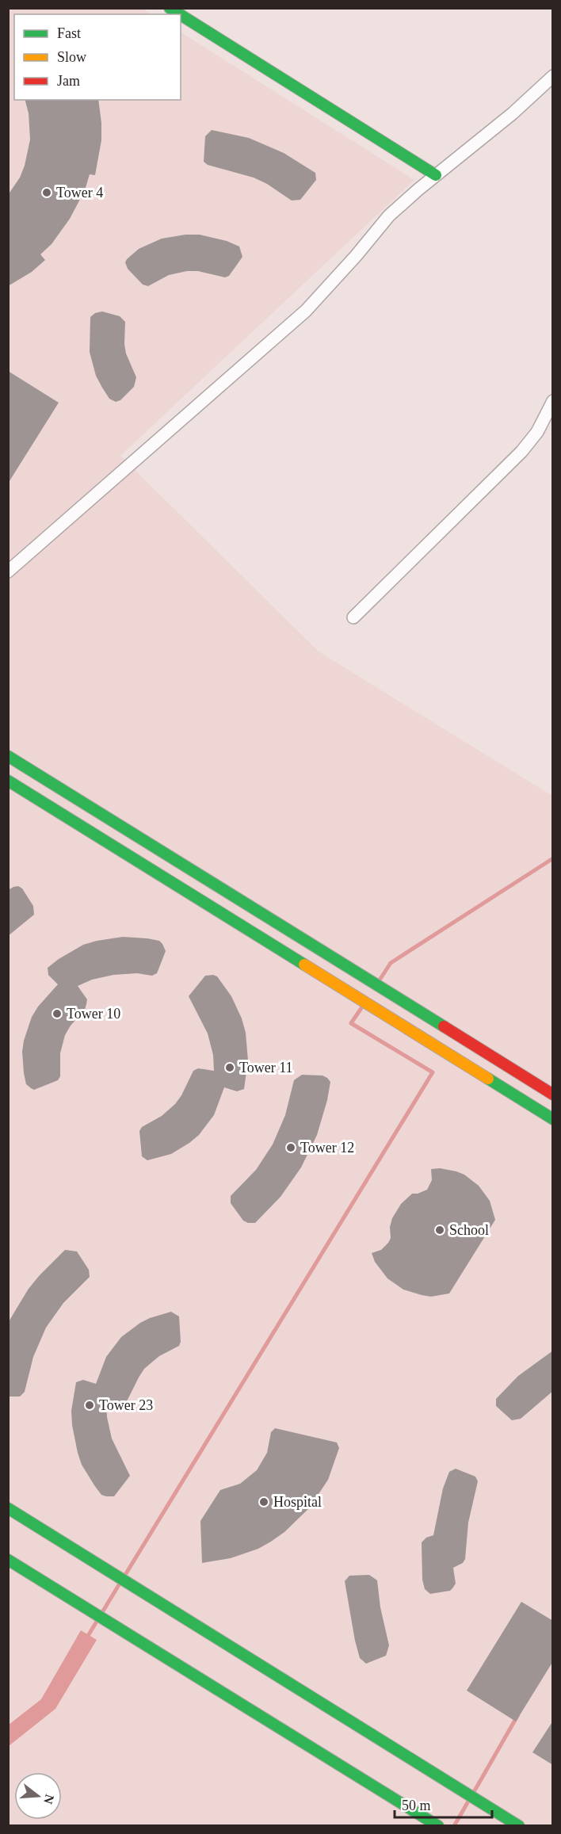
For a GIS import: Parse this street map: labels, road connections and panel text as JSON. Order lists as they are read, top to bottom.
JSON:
{
  "places": [
    "Tower 4",
    "Tower 10",
    "Tower 11",
    "Tower 12",
    "School",
    "Tower 23",
    "Hospital"
  ],
  "legend": ["Fast", "Slow", "Jam"],
  "scale_bar": "50 m",
  "north": "right"
}
